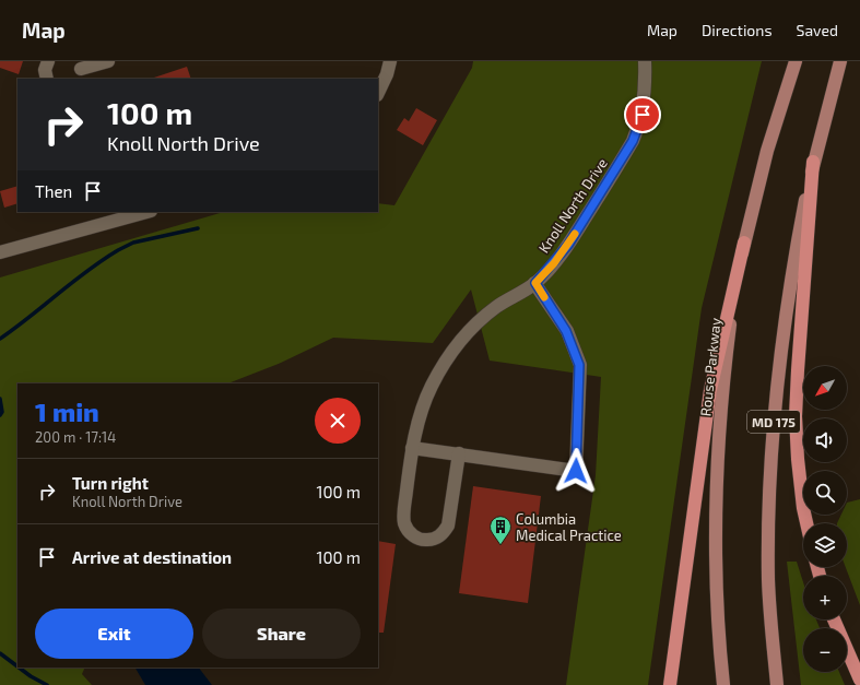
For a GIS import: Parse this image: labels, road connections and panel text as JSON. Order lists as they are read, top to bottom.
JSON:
{
  "streets": {
    "main road": ["Rouse Parkway", "MD 175"],
    "street": ["Knoll North Drive"]
  },
  "places": {
    "building": ["Columbia Medical Practice"]
  },
  "north": "bottom left",
  "page": {
    "header": "Map",
    "nav": ["Map", "Directions", "Saved"],
    "turn": ["100 m", "Knoll North Drive"],
    "then": "Then",
    "map_buttons": ["+", "−"],
    "heading": ["1 min", "200 m · 17:14"],
    "list": [
      {
        "name": "Turn right",
        "note": "Knoll North Drive",
        "value": "100 m"
      },
      {
        "name": "Arrive at destination",
        "value": "100 m"
      }
    ],
    "buttons": ["Exit", "Share"]
  }
}
